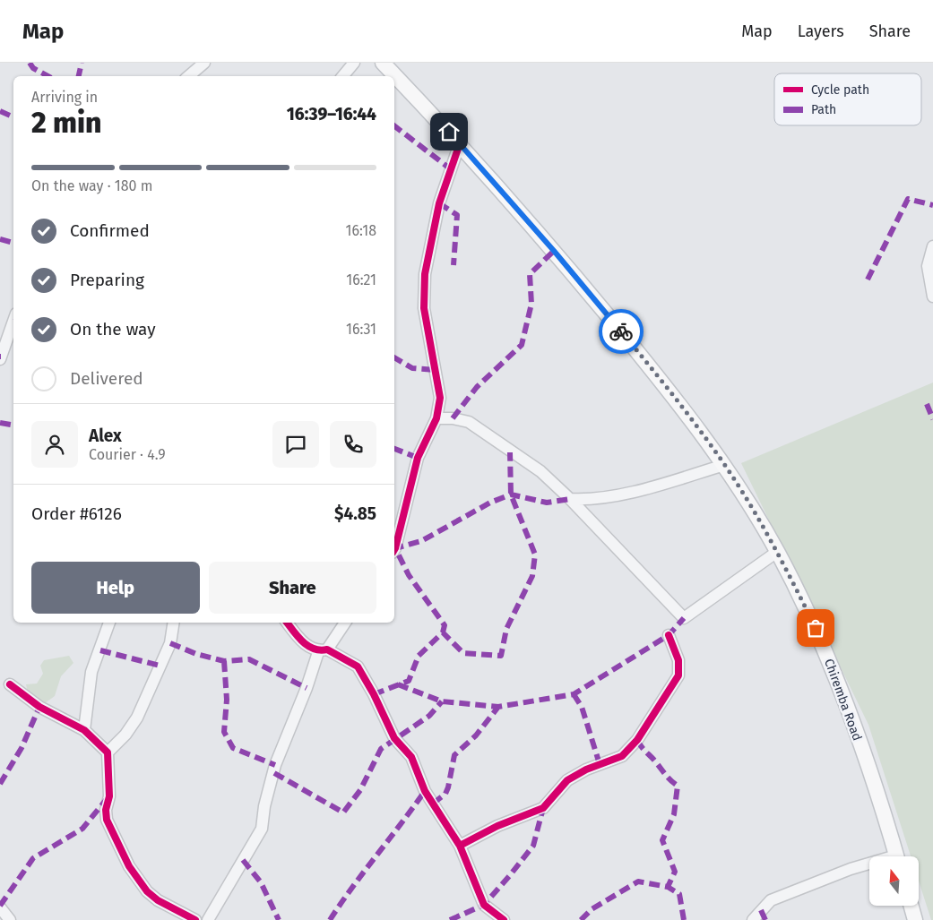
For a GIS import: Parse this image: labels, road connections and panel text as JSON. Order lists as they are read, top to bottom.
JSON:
{
  "streets": {
    "main road": ["Chiremba Road"]
  },
  "legend": ["Cycle path", "Path"],
  "north": "top",
  "page": {
    "header": "Map",
    "nav": ["Map", "Layers", "Share"],
    "heading": ["2 min", "Arriving in", "16:39–16:44"],
    "panel": [
      "Alex",
      "Courier · 4.9",
      "Order #6126",
      "$4.85"
    ],
    "bar": "On the way · 180 m",
    "list": [
      ["Confirmed", "16:18"],
      ["Preparing", "16:21"],
      ["On the way", "16:31"],
      "Delivered"
    ],
    "buttons": ["Help", "Share"]
  }
}
